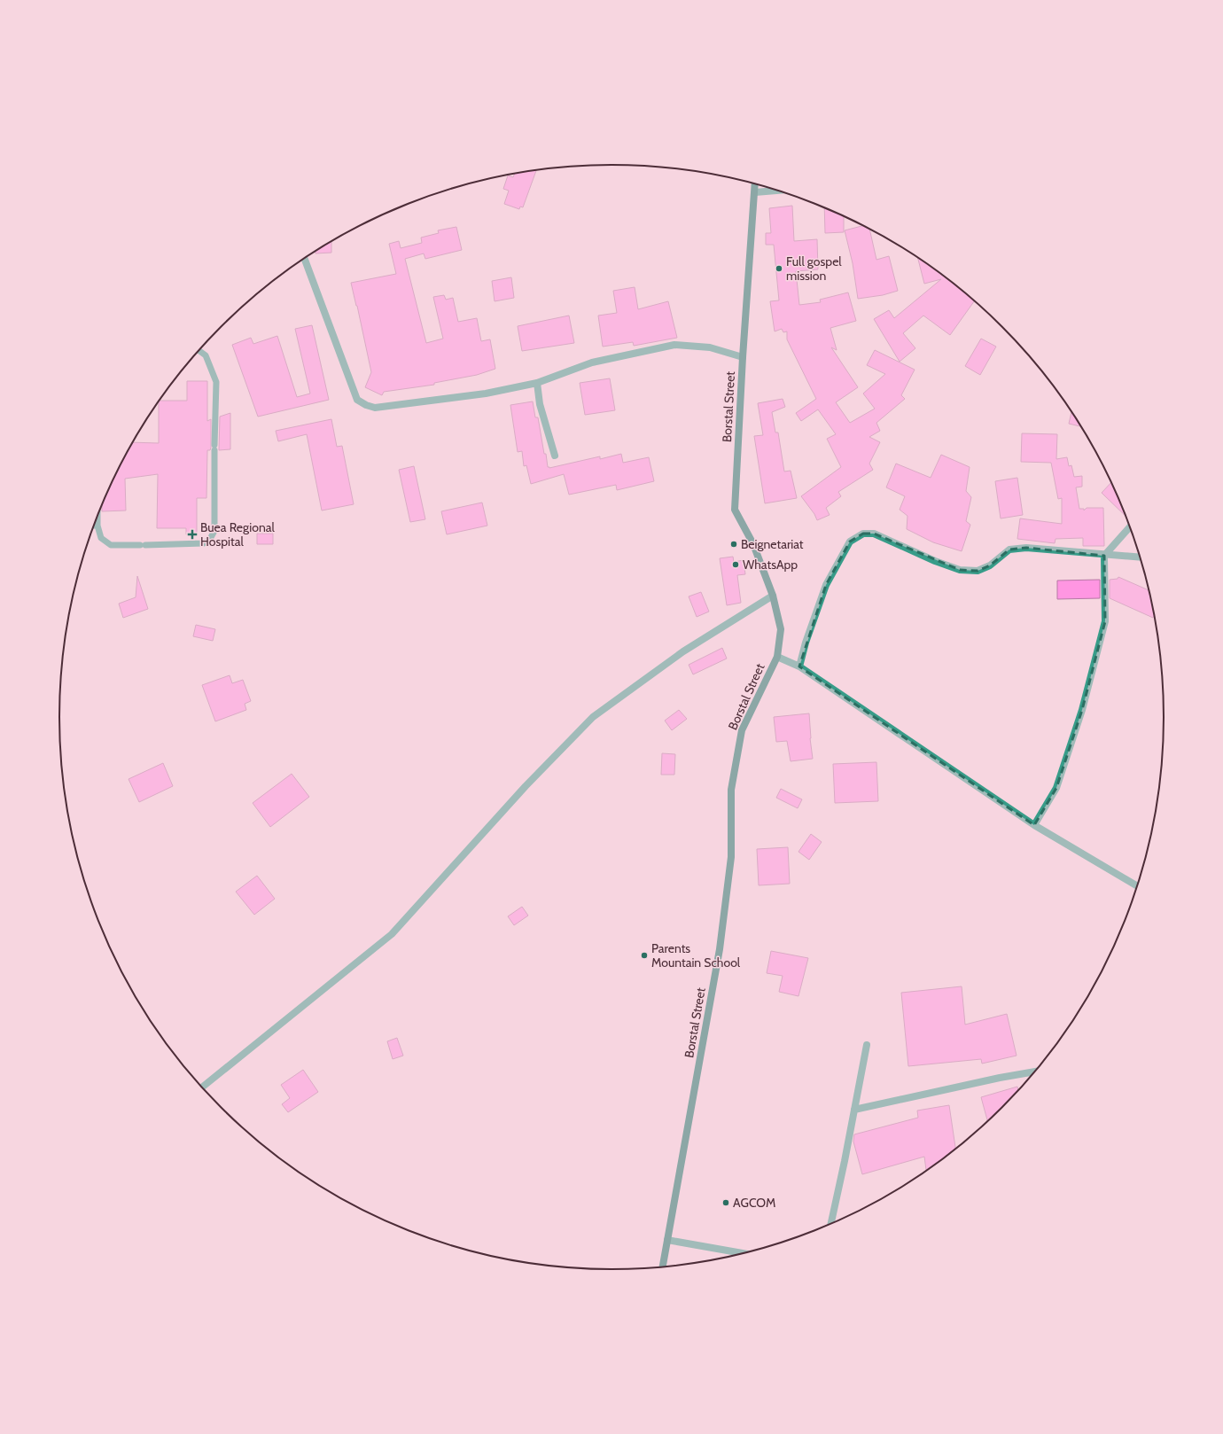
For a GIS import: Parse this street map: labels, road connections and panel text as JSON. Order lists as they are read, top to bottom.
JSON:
{
  "streets": {
    "street": ["Borstal Street"]
  },
  "places": {
    "other": [
      "Full gospel mission",
      "Beignetariat",
      "WhatsApp",
      "Parents Mountain School",
      "AGCOM"
    ],
    "health": ["Buea Regional Hospital"]
  }
}
